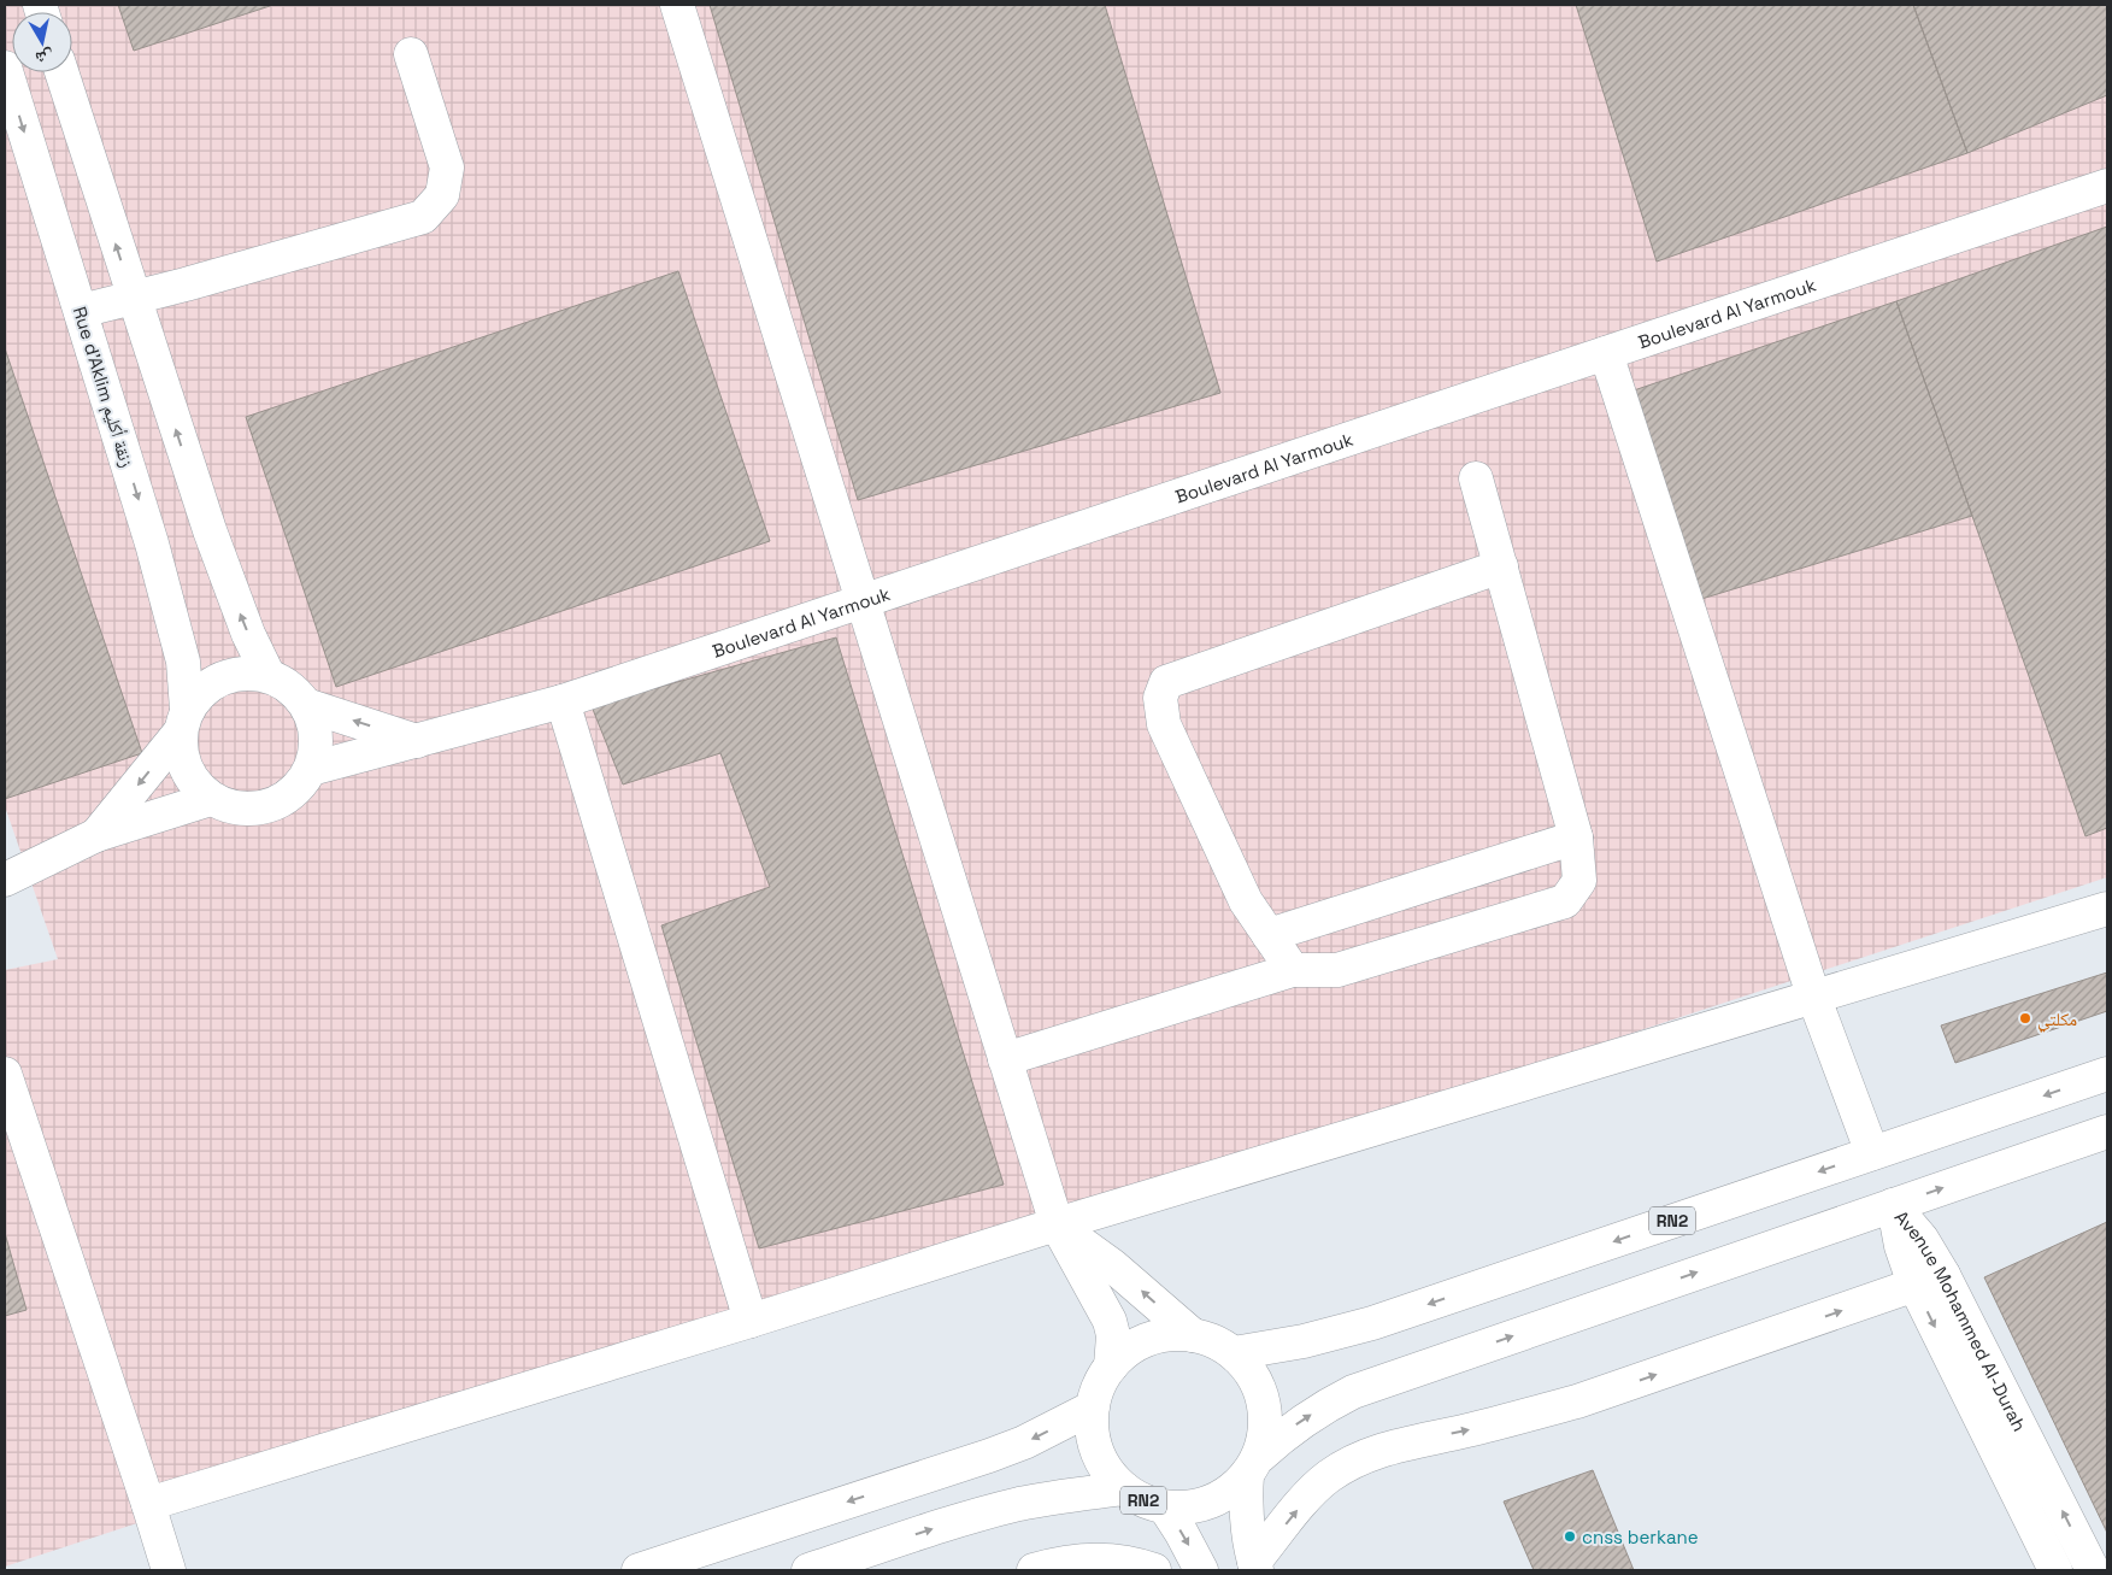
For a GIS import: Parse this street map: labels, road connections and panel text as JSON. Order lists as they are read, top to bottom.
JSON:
{
  "streets": {
    "main road": [
      "Boulevard Al Yarmouk",
      "Rue d’Aklim زنقة أكليم",
      "RN2",
      "Avenue Mohammed Al-Durah"
    ]
  },
  "crossings": [
    ["Boulevard Al Yarmouk", "Rue d’Aklim زنقة أكليم"],
    ["RN2", "Avenue Mohammed Al-Durah"]
  ],
  "places": ["مكلتي", "cnss berkane"],
  "north": "bottom"
}
